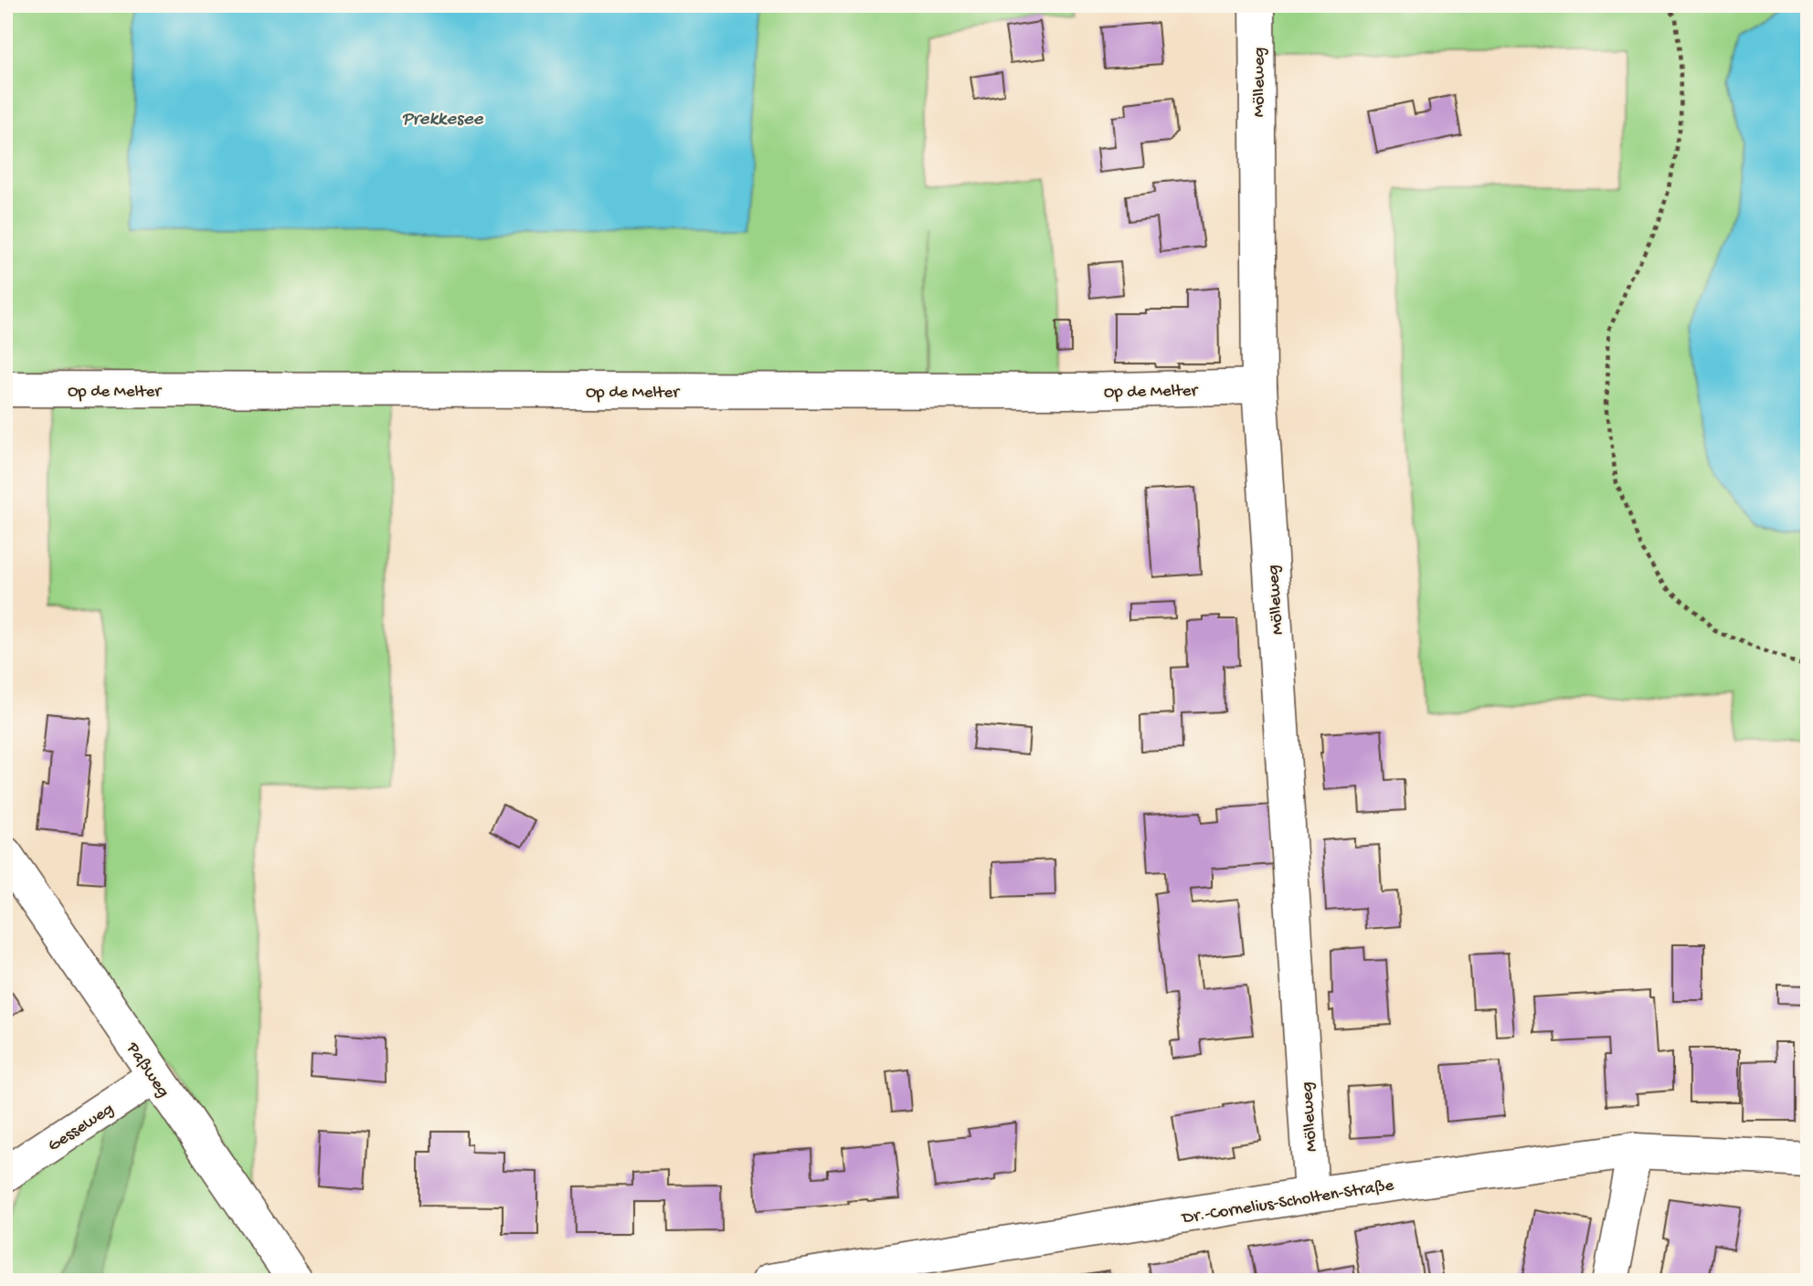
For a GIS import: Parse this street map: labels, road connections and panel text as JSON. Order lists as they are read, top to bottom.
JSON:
{
  "streets": {
    "street": [
      "Mölleweg",
      "Op de Melter",
      "Paßweg",
      "Gesseweg",
      "Dr.-Cornelius-Scholten-Straße"
    ]
  },
  "crossings": [
    ["Mölleweg", "Op de Melter"],
    ["Mölleweg", "Dr.-Cornelius-Scholten-Straße"],
    ["Paßweg", "Gesseweg"]
  ],
  "water": ["Prekkesee"]
}
